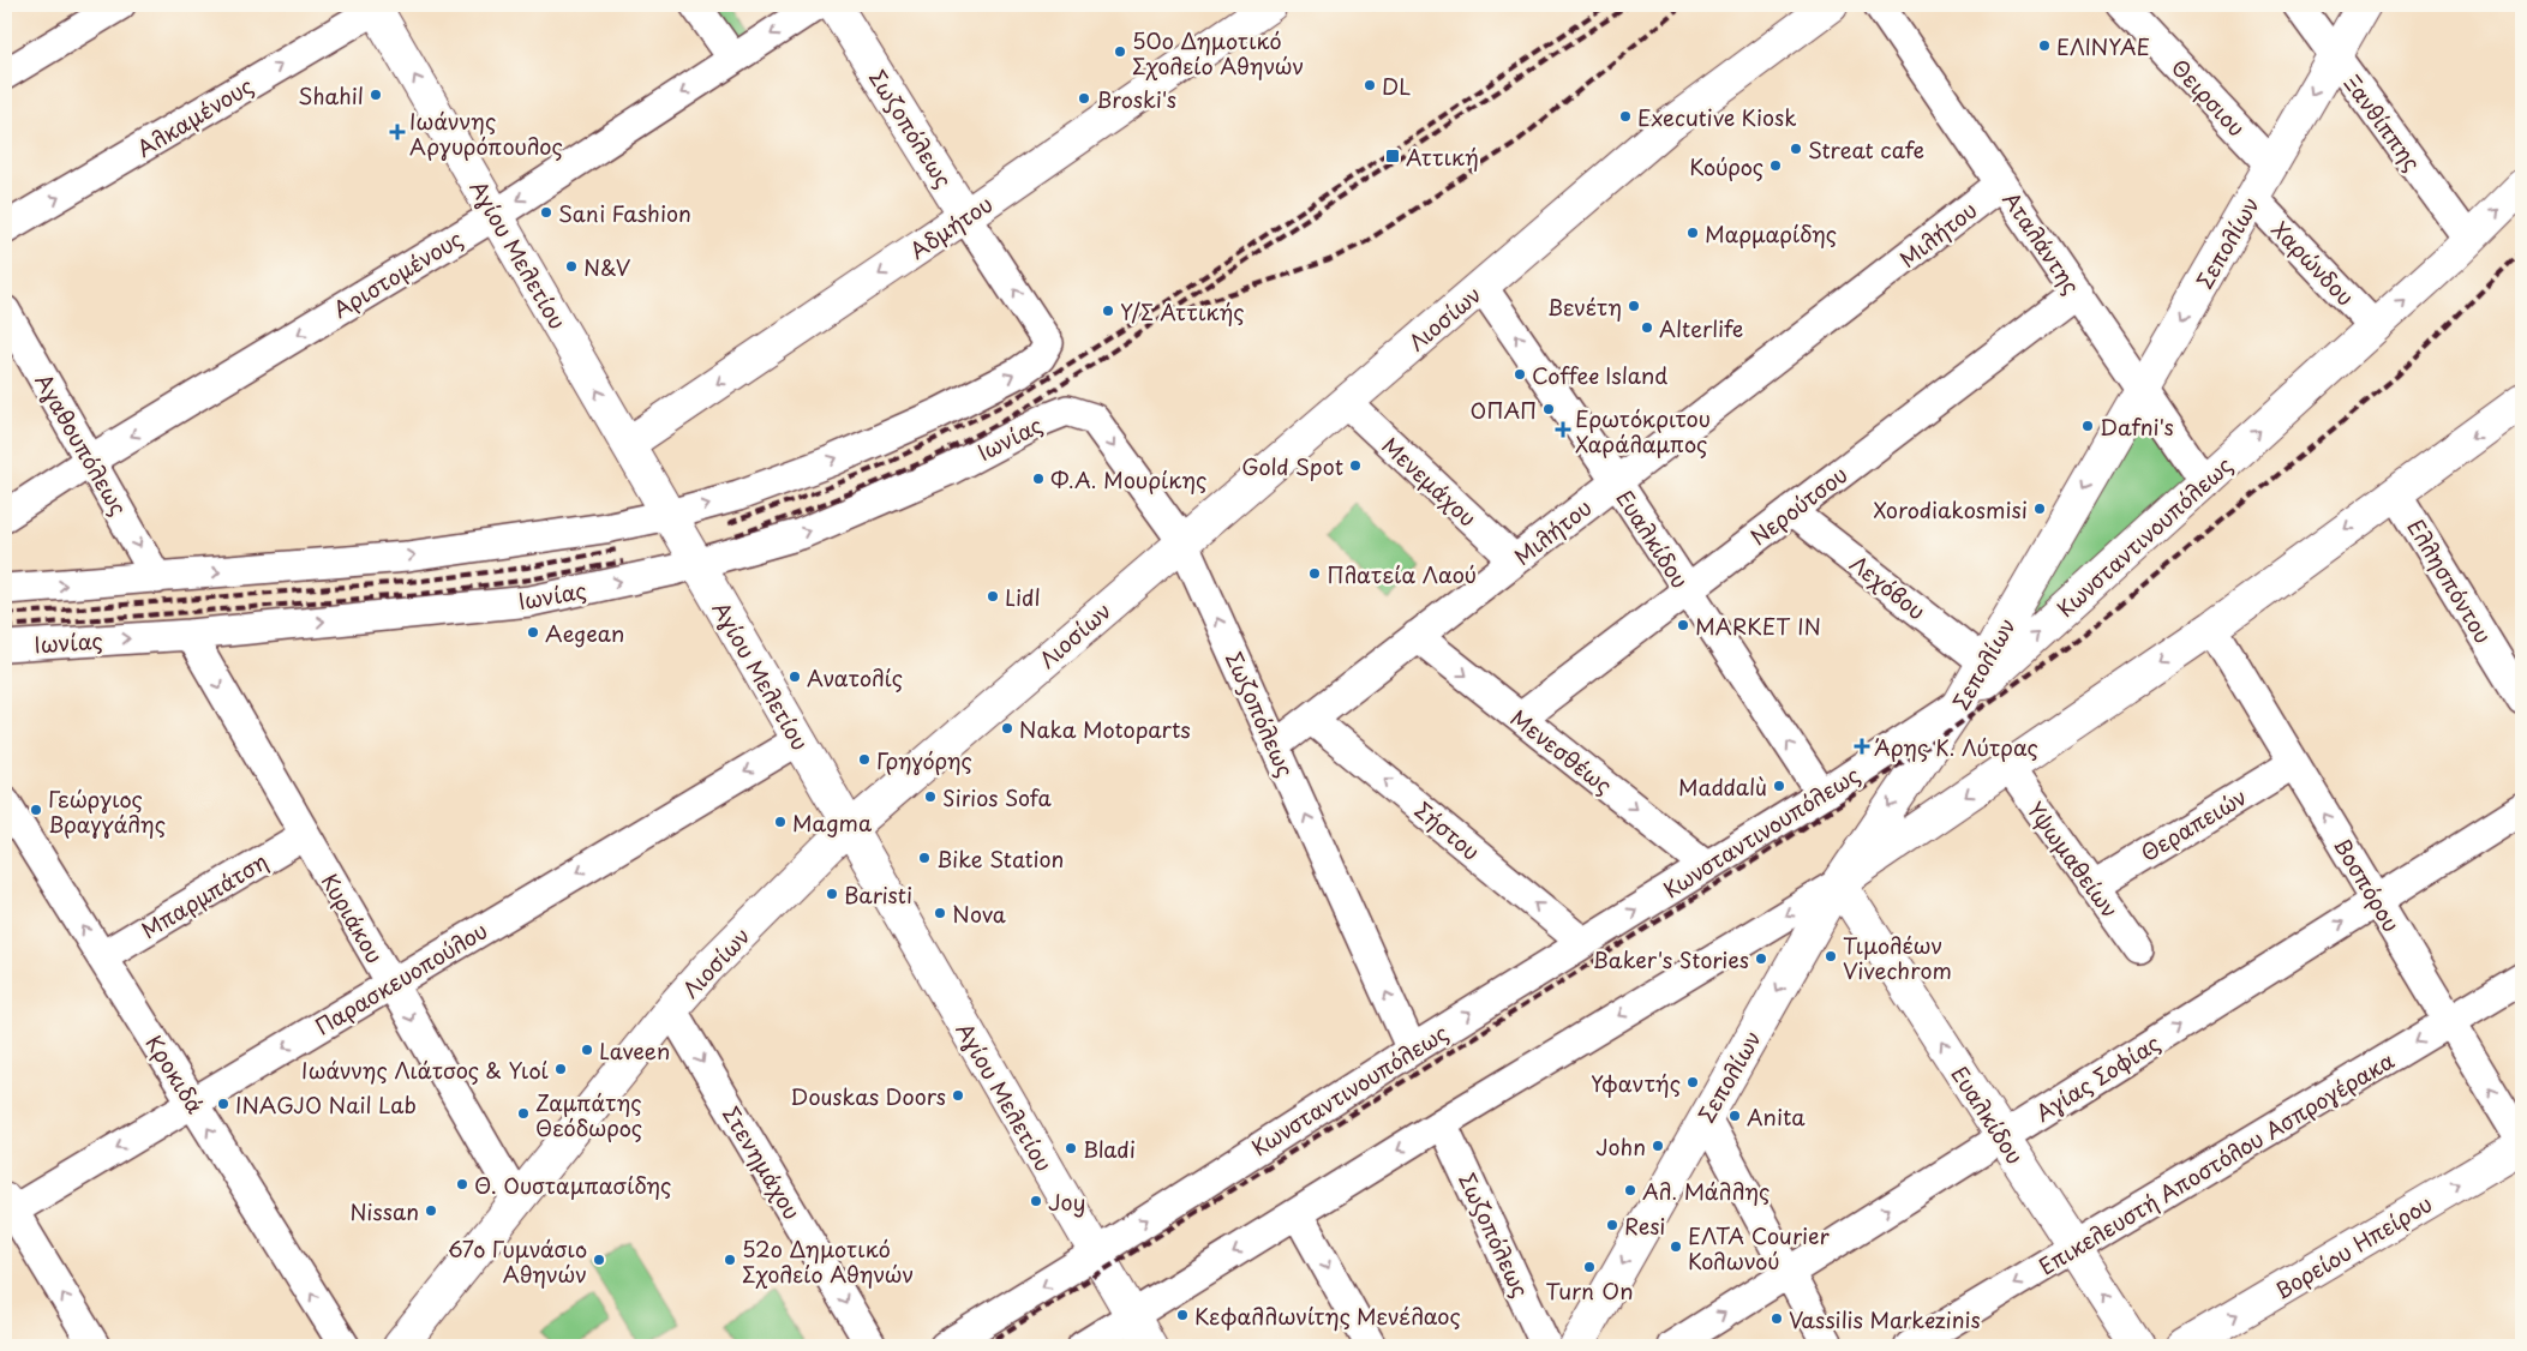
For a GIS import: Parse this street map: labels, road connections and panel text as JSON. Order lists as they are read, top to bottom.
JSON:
{
  "streets": {
    "main road": [
      "Σωζοπόλεως",
      "Αδμήτου",
      "Σεπολίων",
      "Αγίου Μελετίου",
      "Λιοσίων",
      "Κωνσταντινουπόλεως",
      "Ευαλκίδου",
      "Βορείου Ηπείρου"
    ],
    "street": [
      "Θειρσιου",
      "Αλκαμένους",
      "Ξανθίππης",
      "Μιλήτου",
      "Αταλάντης",
      "Χαρώνδου",
      "Αριστομένους",
      "Ιωνίας",
      "Αγαθουπόλεως",
      "Μενεμάχου",
      "Νερούτσου",
      "Ελλησπόντου",
      "Λεχόβου",
      "Μενεσθέως",
      "Θεραπειών",
      "Σήστου",
      "Υψωμαθείων",
      "Βοσπόρου",
      "Μπαρμπάτση",
      "Κυριάκου",
      "Παρασκευοπούλου",
      "Κροκιδά",
      "Αγίας Σοφίας",
      "Στενημάχου",
      "Επικελευστή Αποστόλου Ασπρογέρακα"
    ]
  },
  "crossings": [
    ["Θειρσιου", "Σεπολίων"],
    ["Αλκαμένους", "Αγίου Μελετίου"],
    ["Ξανθίππης", "Σεπολίων"],
    ["Ξανθίππης", "Κωνσταντινουπόλεως"],
    ["Σωζοπόλεως", "Αδμήτου"],
    ["Σωζοπόλεως", "Μιλήτου"],
    ["Σωζοπόλεως", "Αγίου Μελετίου"],
    ["Σωζοπόλεως", "Λιοσίων"],
    ["Σωζοπόλεως", "Ιωνίας"],
    ["Σωζοπόλεως", "Κωνσταντινουπόλεως"],
    ["Αδμήτου", "Αγίου Μελετίου"],
    ["Μιλήτου", "Αταλάντης"],
    ["Μιλήτου", "Μενεμάχου"],
    ["Μιλήτου", "Ευαλκίδου"],
    ["Μιλήτου", "Μενεσθέως"],
    ["Μιλήτου", "Σήστου"],
    ["Αταλάντης", "Σεπολίων"],
    ["Αταλάντης", "Νερούτσου"],
    ["Αταλάντης", "Κωνσταντινουπόλεως"],
    ["Σεπολίων", "Χαρώνδου"],
    ["Σεπολίων", "Κωνσταντινουπόλεως"],
    ["Σεπολίων", "Ευαλκίδου"],
    ["Σεπολίων", "Λεχόβου"],
    ["Αγίου Μελετίου", "Αριστομένους"],
    ["Αγίου Μελετίου", "Λιοσίων"],
    ["Αγίου Μελετίου", "Ιωνίας"],
    ["Αγίου Μελετίου", "Κωνσταντινουπόλεως"],
    ["Αγίου Μελετίου", "Παρασκευοπούλου"],
    ["Χαρώνδου", "Κωνσταντινουπόλεως"],
    ["Αριστομένους", "Αγαθουπόλεως"],
    ["Λιοσίων", "Μενεμάχου"],
    ["Λιοσίων", "Ευαλκίδου"],
    ["Λιοσίων", "Κυριάκου"],
    ["Λιοσίων", "Στενημάχου"],
    ["Ιωνίας", "Κυριάκου"],
    ["Νερούτσου", "Ευαλκίδου"],
    ["Νερούτσου", "Λεχόβου"],
    ["Νερούτσου", "Μενεσθέως"],
    ["Κωνσταντινουπόλεως", "Ευαλκίδου"],
    ["Κωνσταντινουπόλεως", "Μενεσθέως"],
    ["Κωνσταντινουπόλεως", "Σήστου"],
    ["Ευαλκίδου", "Αγίας Σοφίας"],
    ["Ευαλκίδου", "Επικελευστή Αποστόλου Ασπρογέρακα"],
    ["Θεραπειών", "Υψωμαθείων"],
    ["Θεραπειών", "Βοσπόρου"],
    ["Βοσπόρου", "Αγίας Σοφίας"],
    ["Βοσπόρου", "Επικελευστή Αποστόλου Ασπρογέρακα"],
    ["Βοσπόρου", "Βορείου Ηπείρου"],
    ["Μπαρμπάτση", "Κυριάκου"],
    ["Μπαρμπάτση", "Κροκιδά"],
    ["Κυριάκου", "Παρασκευοπούλου"],
    ["Παρασκευοπούλου", "Κροκιδά"]
  ],
  "one_way": [
    "Αδμήτου",
    "Αγαθουπόλεως",
    "Ευαλκίδου",
    "Μενεσθέως",
    "Σήστου",
    "Βοσπόρου",
    "Κυριάκου",
    "Παρασκευοπούλου",
    "Αγίας Σοφίας",
    "Στενημάχου",
    "Επικελευστή Αποστόλου Ασπρογέρακα",
    "Βορείου Ηπείρου"
  ],
  "places": {
    "other": [
      "ΕΛΙΝΥΑΕ",
      "50ο Δημοτικό Σχολείο Αθηνών",
      "DL",
      "Shahil",
      "Broski's",
      "Executive Kiosk",
      "Streat cafe",
      "Κούρος",
      "Sani Fashion",
      "Μαρμαρίδης",
      "N&V",
      "Βενέτη",
      "Υ/Σ Αττικής",
      "Alterlife",
      "Coffee Island",
      "ΟΠΑΠ",
      "Dafni's",
      "Gold Spot",
      "Φ.Α. Μουρίκης",
      "Xorodiakosmisi",
      "Πλατεία Λαού",
      "Lidl",
      "MARKET IN",
      "Aegean",
      "Ανατολίς",
      "Naka Motoparts",
      "Γρηγόρης",
      "Maddalù",
      "Sirios Sofa",
      "Γεώργιος Βραγγάλης",
      "Magma",
      "Bike Station",
      "Baristi",
      "Nova",
      "Τιμολέων Vivechrom",
      "Baker's Stories",
      "Laveen",
      "Ιωάννης Λιάτσος & Υιοί",
      "Υφαντής",
      "Douskas Doors",
      "INAGJO Nail Lab",
      "Ζαμπάτης Θεόδωρος",
      "Anita",
      "John",
      "Bladi",
      "Θ. Ουσταμπασίδης",
      "Αλ. Μάλλης",
      "Joy",
      "Nissan",
      "Resi",
      "ΕΛΤΑ Courier Κολωνού",
      "67ο Γυμνάσιο Αθηνών",
      "52ο Δημοτικό Σχολείο Αθηνών",
      "Turn On",
      "Κεφαλλωνίτης Μενέλαος",
      "Vassilis Markezinis"
    ],
    "health": ["Ιωάννης Αργυρόπουλος", "Ερωτόκριτου Χαράλαμπος", "Άρης Κ. Λύτρας"],
    "transit": ["Αττική"]
  }
}
